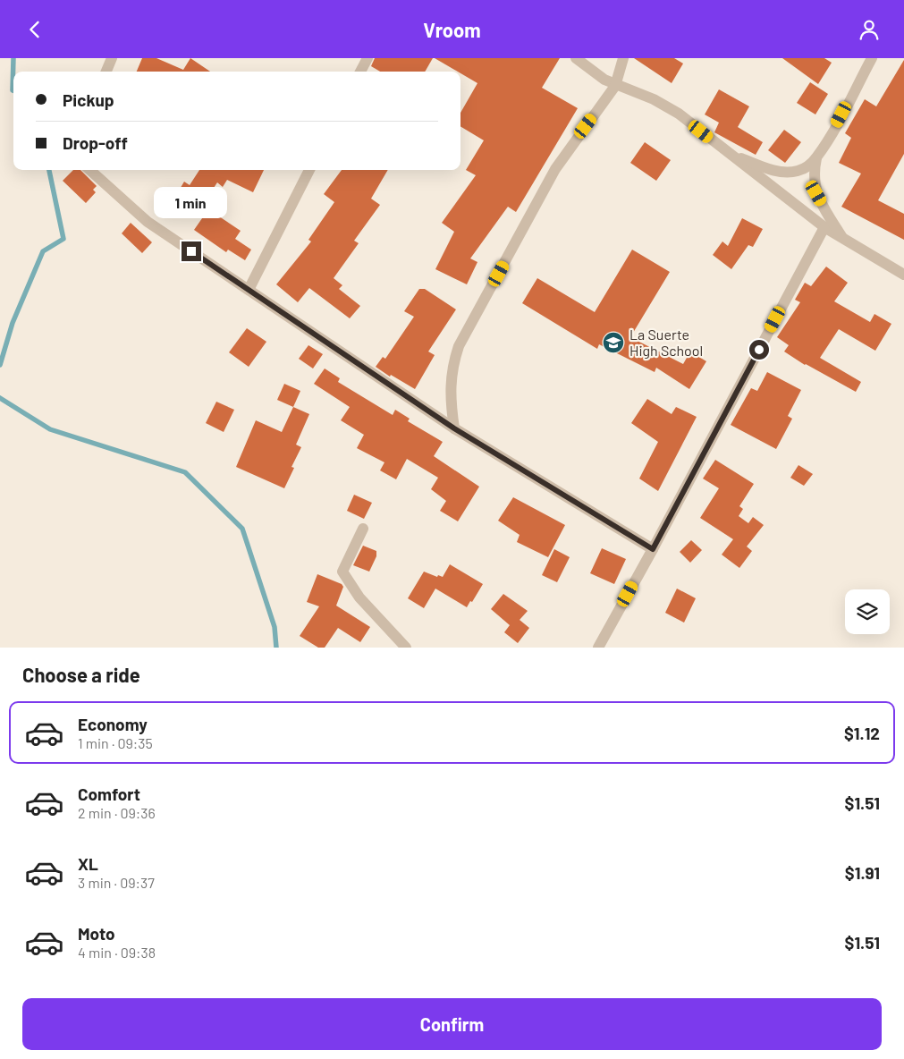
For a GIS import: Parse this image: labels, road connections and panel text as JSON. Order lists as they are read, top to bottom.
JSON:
{
  "places": {
    "school or university": ["La Suerte High School"]
  },
  "page": {
    "header": "Vroom",
    "banner": ["Pickup", "Drop-off"],
    "bubble": "1 min",
    "heading": "Choose a ride",
    "list": [
      {
        "name": "Economy",
        "note": "1 min · 09:35",
        "value": "$1.12"
      },
      {
        "name": "Comfort",
        "note": "2 min · 09:36",
        "value": "$1.51"
      },
      {
        "name": "XL",
        "note": "3 min · 09:37",
        "value": "$1.91"
      },
      {
        "name": "Moto",
        "note": "4 min · 09:38",
        "value": "$1.51"
      }
    ],
    "buttons": "Confirm"
  }
}
